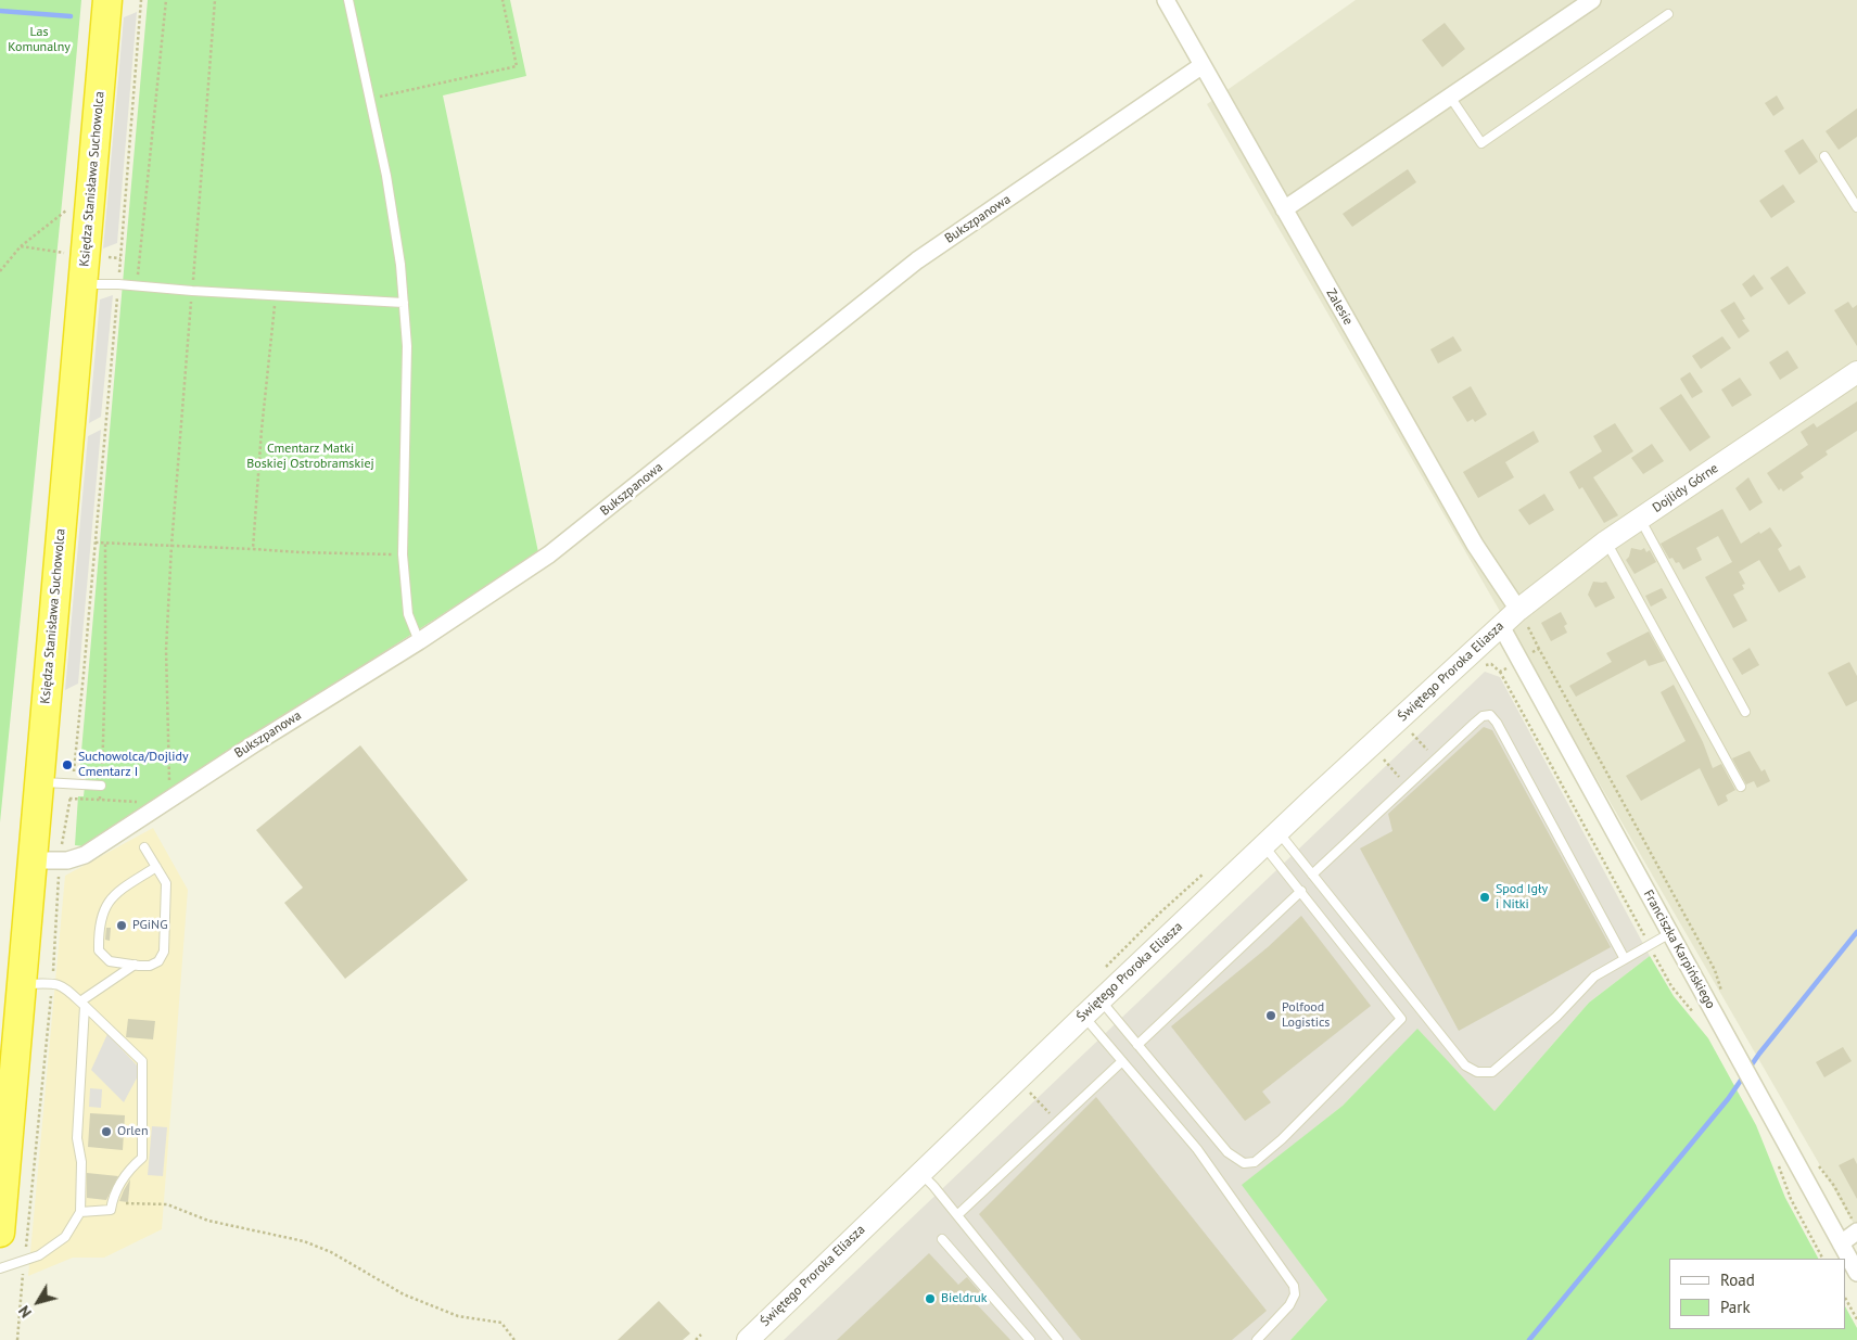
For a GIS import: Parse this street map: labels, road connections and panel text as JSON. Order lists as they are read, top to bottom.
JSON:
{
  "streets": {
    "highway": ["Księdza Stanisława Suchowolca"],
    "street": [
      "Bukszpanowa",
      "Zalesie",
      "Dojlidy Górne",
      "Świętego Proroka Eliasza",
      "Franciszka Karpińskiego"
    ]
  },
  "crossings": [
    ["Księdza Stanisława Suchowolca", "Bukszpanowa"],
    ["Bukszpanowa", "Zalesie"],
    ["Zalesie", "Dojlidy Górne"],
    ["Zalesie", "Świętego Proroka Eliasza"],
    ["Dojlidy Górne", "Świętego Proroka Eliasza"],
    ["Świętego Proroka Eliasza", "Franciszka Karpińskiego"]
  ],
  "parks": ["Las Komunalny", "Cmentarz Matki Boskiej Ostrobramskiej"],
  "places": [
    "Suchowolca/Dojlidy Cmentarz I",
    "Spod Igły i Nitki",
    "PGiNG",
    "Polfood Logistics",
    "Orlen",
    "Bieldruk"
  ],
  "legend": ["Road", "Park"],
  "north": "bottom left"
}
